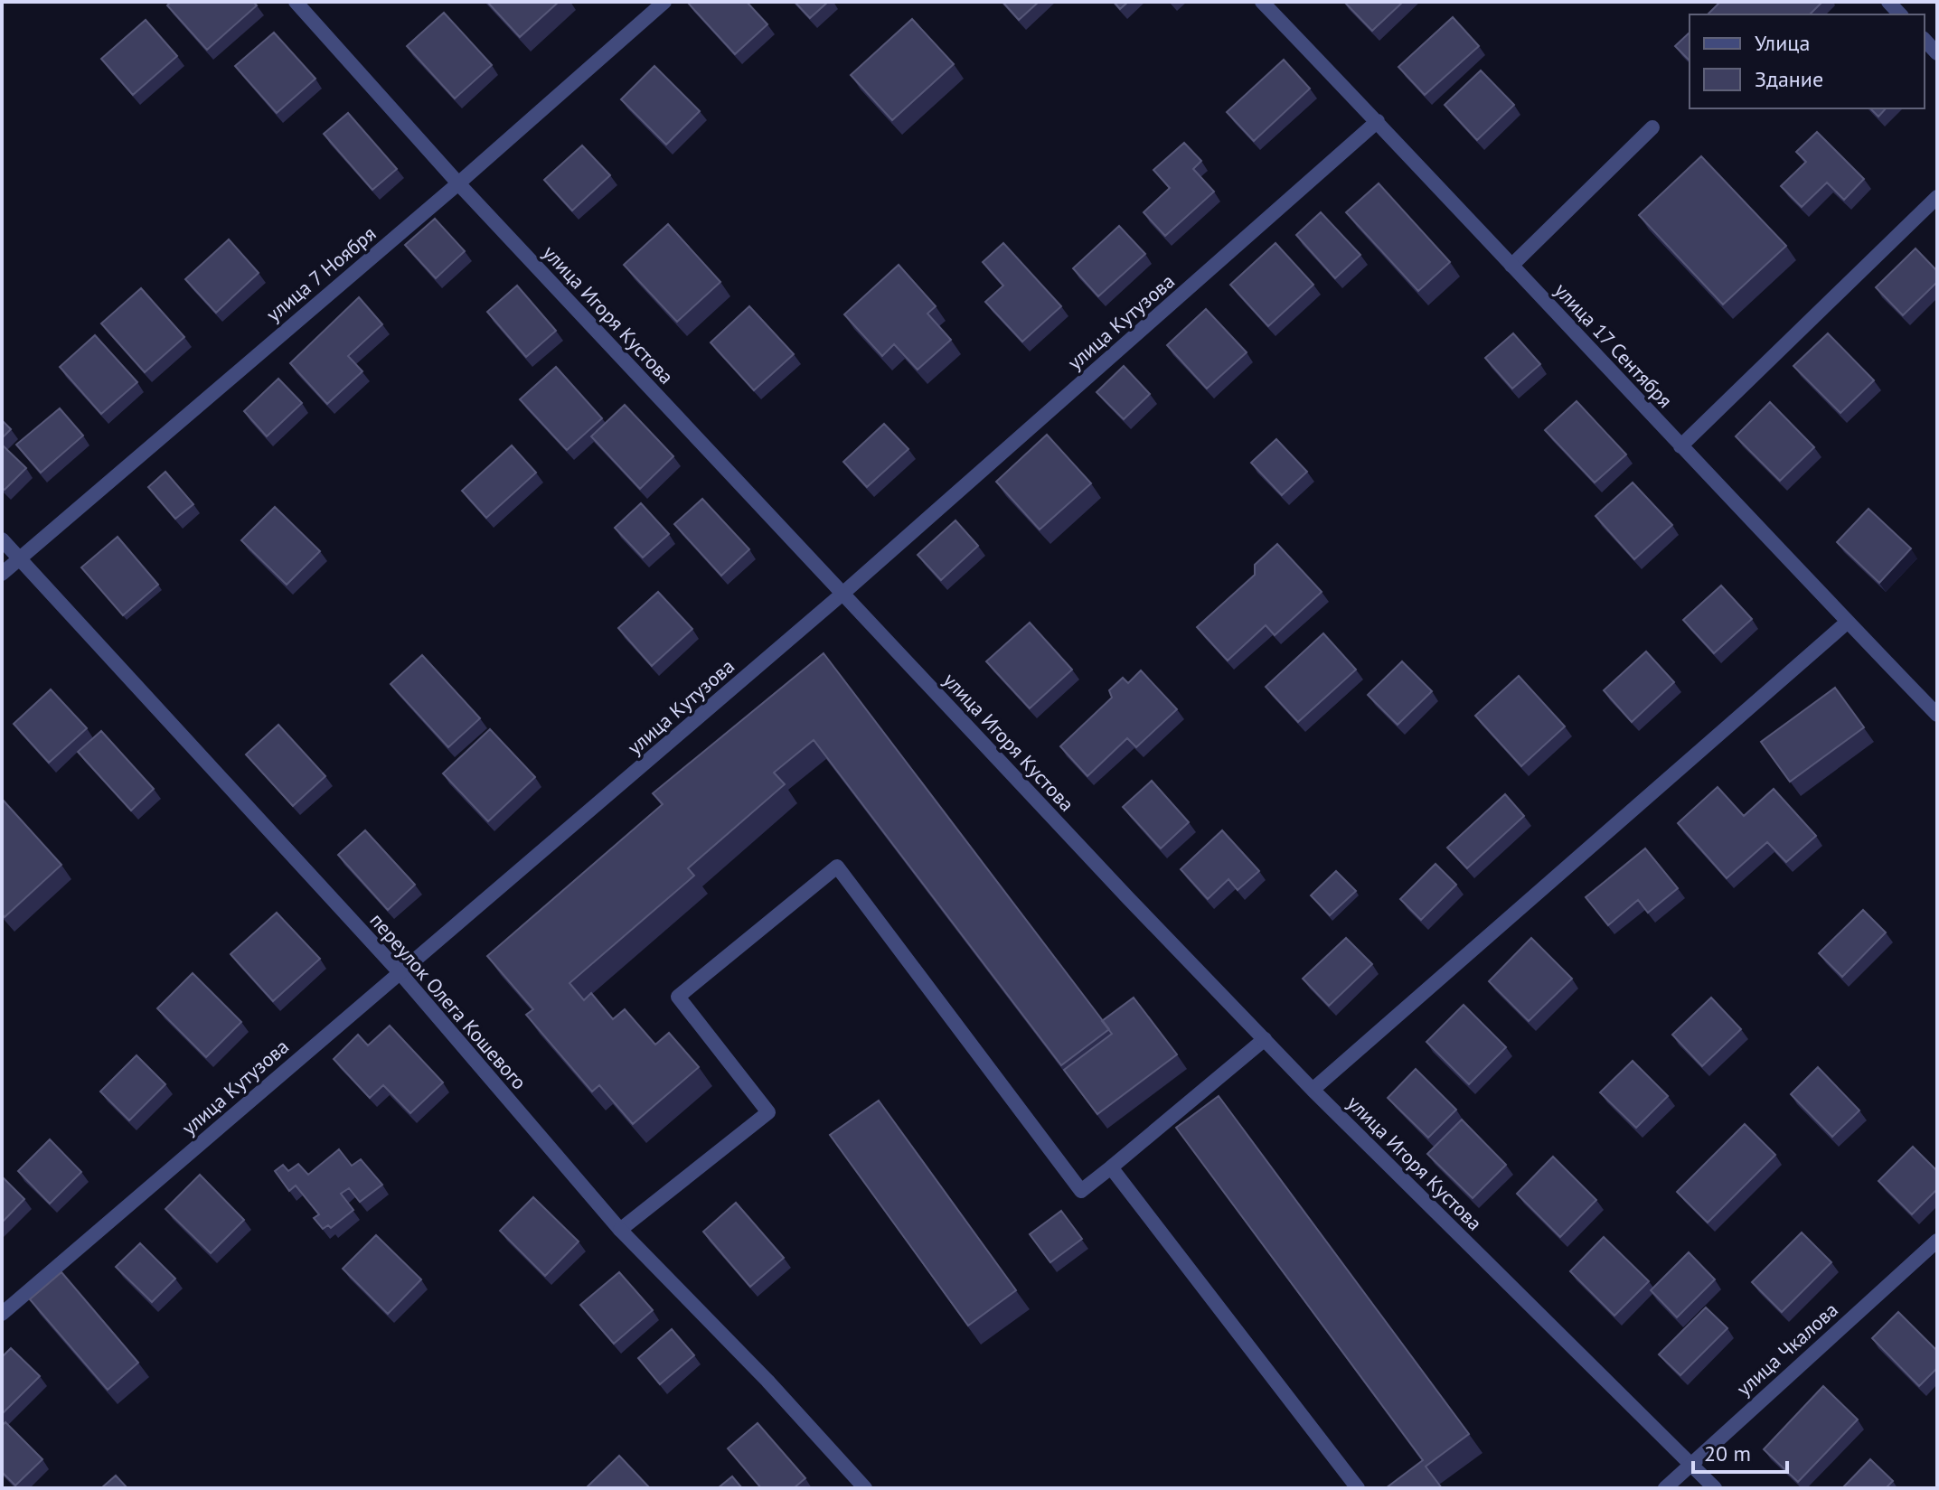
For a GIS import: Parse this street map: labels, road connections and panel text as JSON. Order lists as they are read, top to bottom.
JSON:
{
  "streets": {
    "street": [
      "улица 7 Ноября",
      "улица Игоря Кустова",
      "улица Кутузова",
      "улица 17 Сентября",
      "переулок Олега Кошевого",
      "улица Чкалова"
    ]
  },
  "crossings": [
    ["улица 7 Ноября", "улица Игоря Кустова"],
    ["улица 7 Ноября", "переулок Олега Кошевого"],
    ["улица Игоря Кустова", "улица Кутузова"],
    ["улица Игоря Кустова", "улица Чкалова"],
    ["улица Кутузова", "улица 17 Сентября"],
    ["улица Кутузова", "переулок Олега Кошевого"]
  ],
  "legend": ["Улица", "Здание"],
  "scale_bar": "20 m"
}
